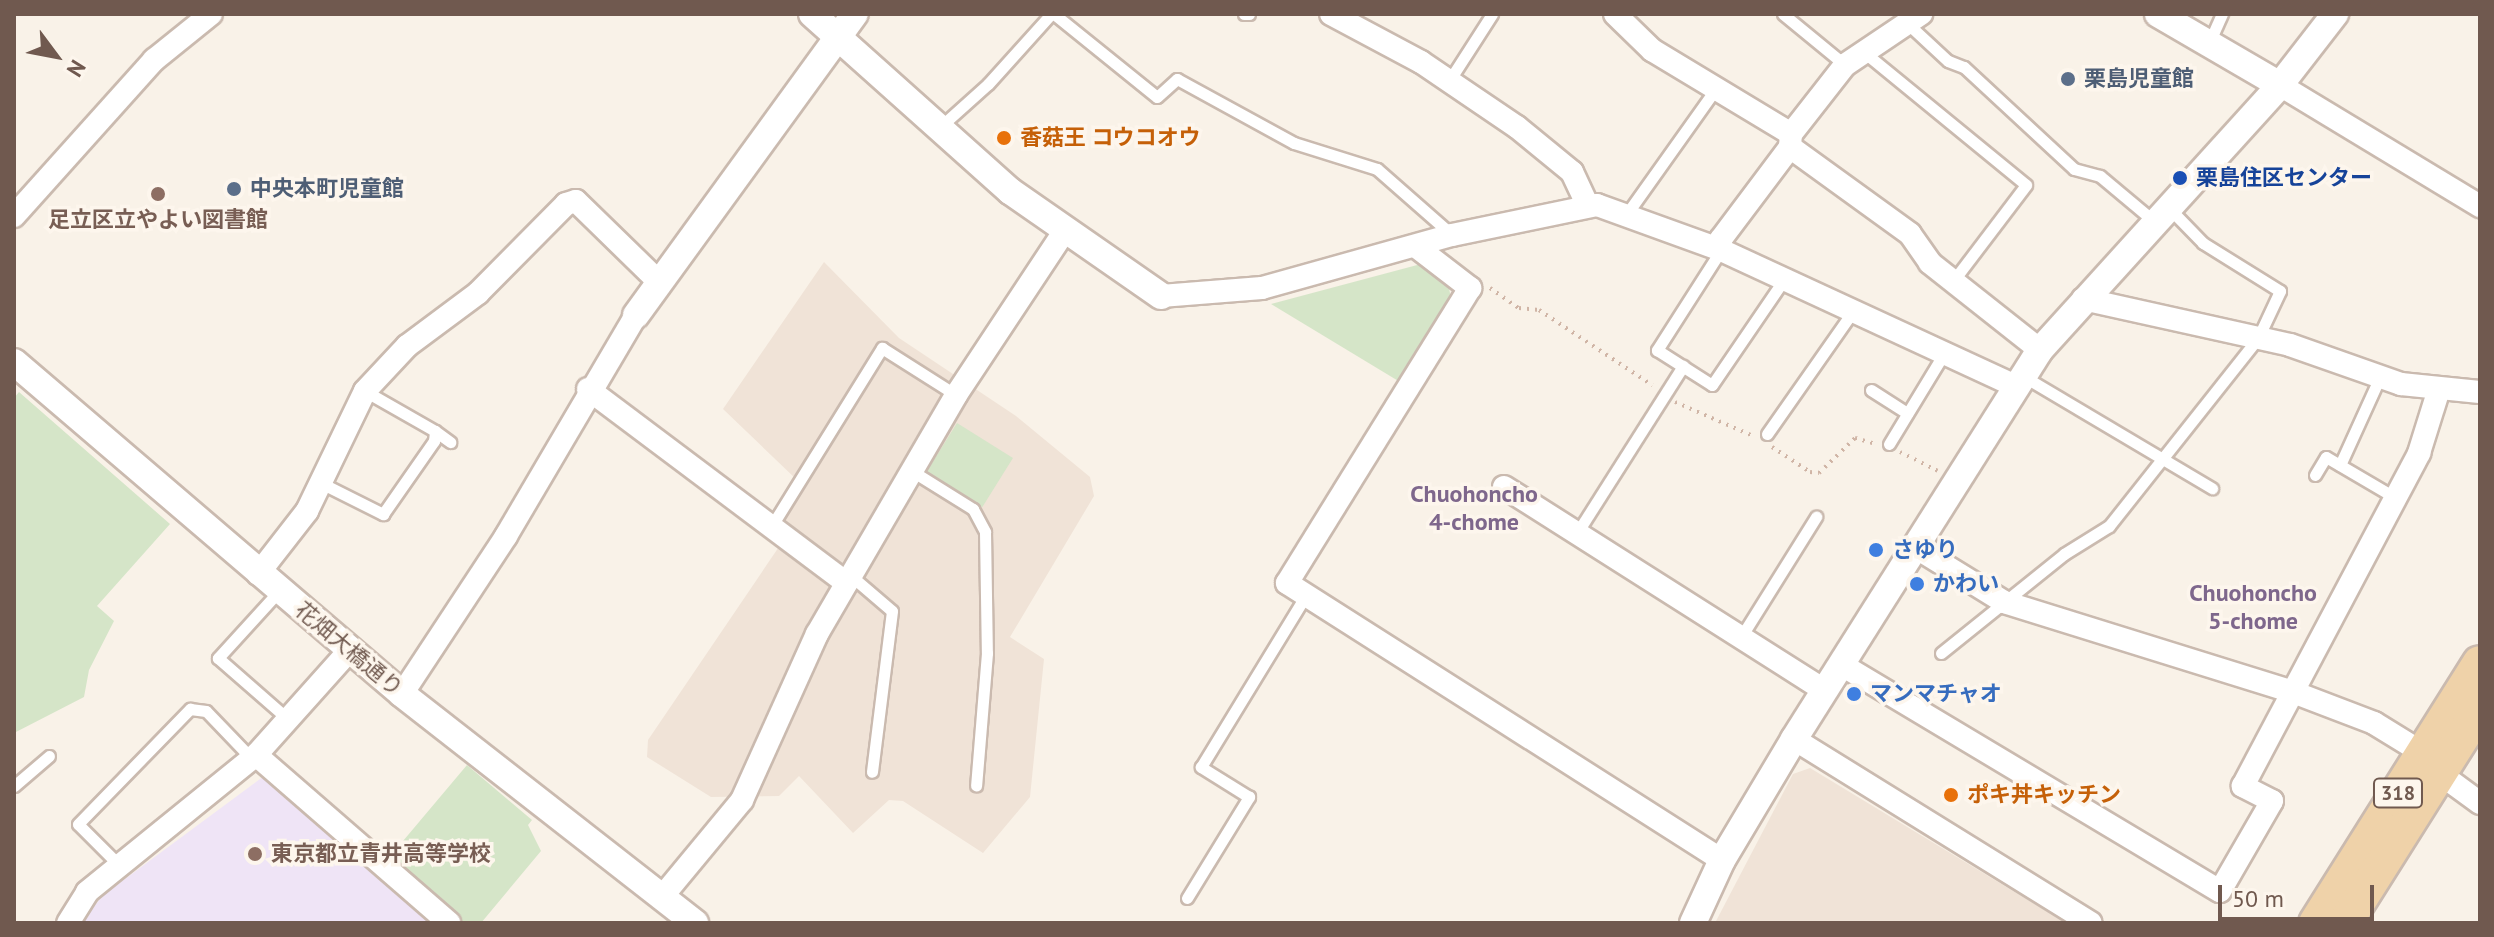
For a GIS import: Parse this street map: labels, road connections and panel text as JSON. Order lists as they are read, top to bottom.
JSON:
{
  "streets": {
    "main road": ["318"],
    "street": ["花畑大橋通り"]
  },
  "districts": ["Chuohoncho 4-chome", "Chuohoncho 5-chome"],
  "places": [
    "栗島児童館",
    "香菇王 コウコオウ",
    "栗島住区センター",
    "中央本町児童館",
    "足立区立やよい図書館",
    "さゆり",
    "かわい",
    "マンマチャオ",
    "ポキ丼キッチン",
    "東京都立青井高等学校"
  ],
  "scale_bar": "50 m",
  "north": "bottom right"
}
